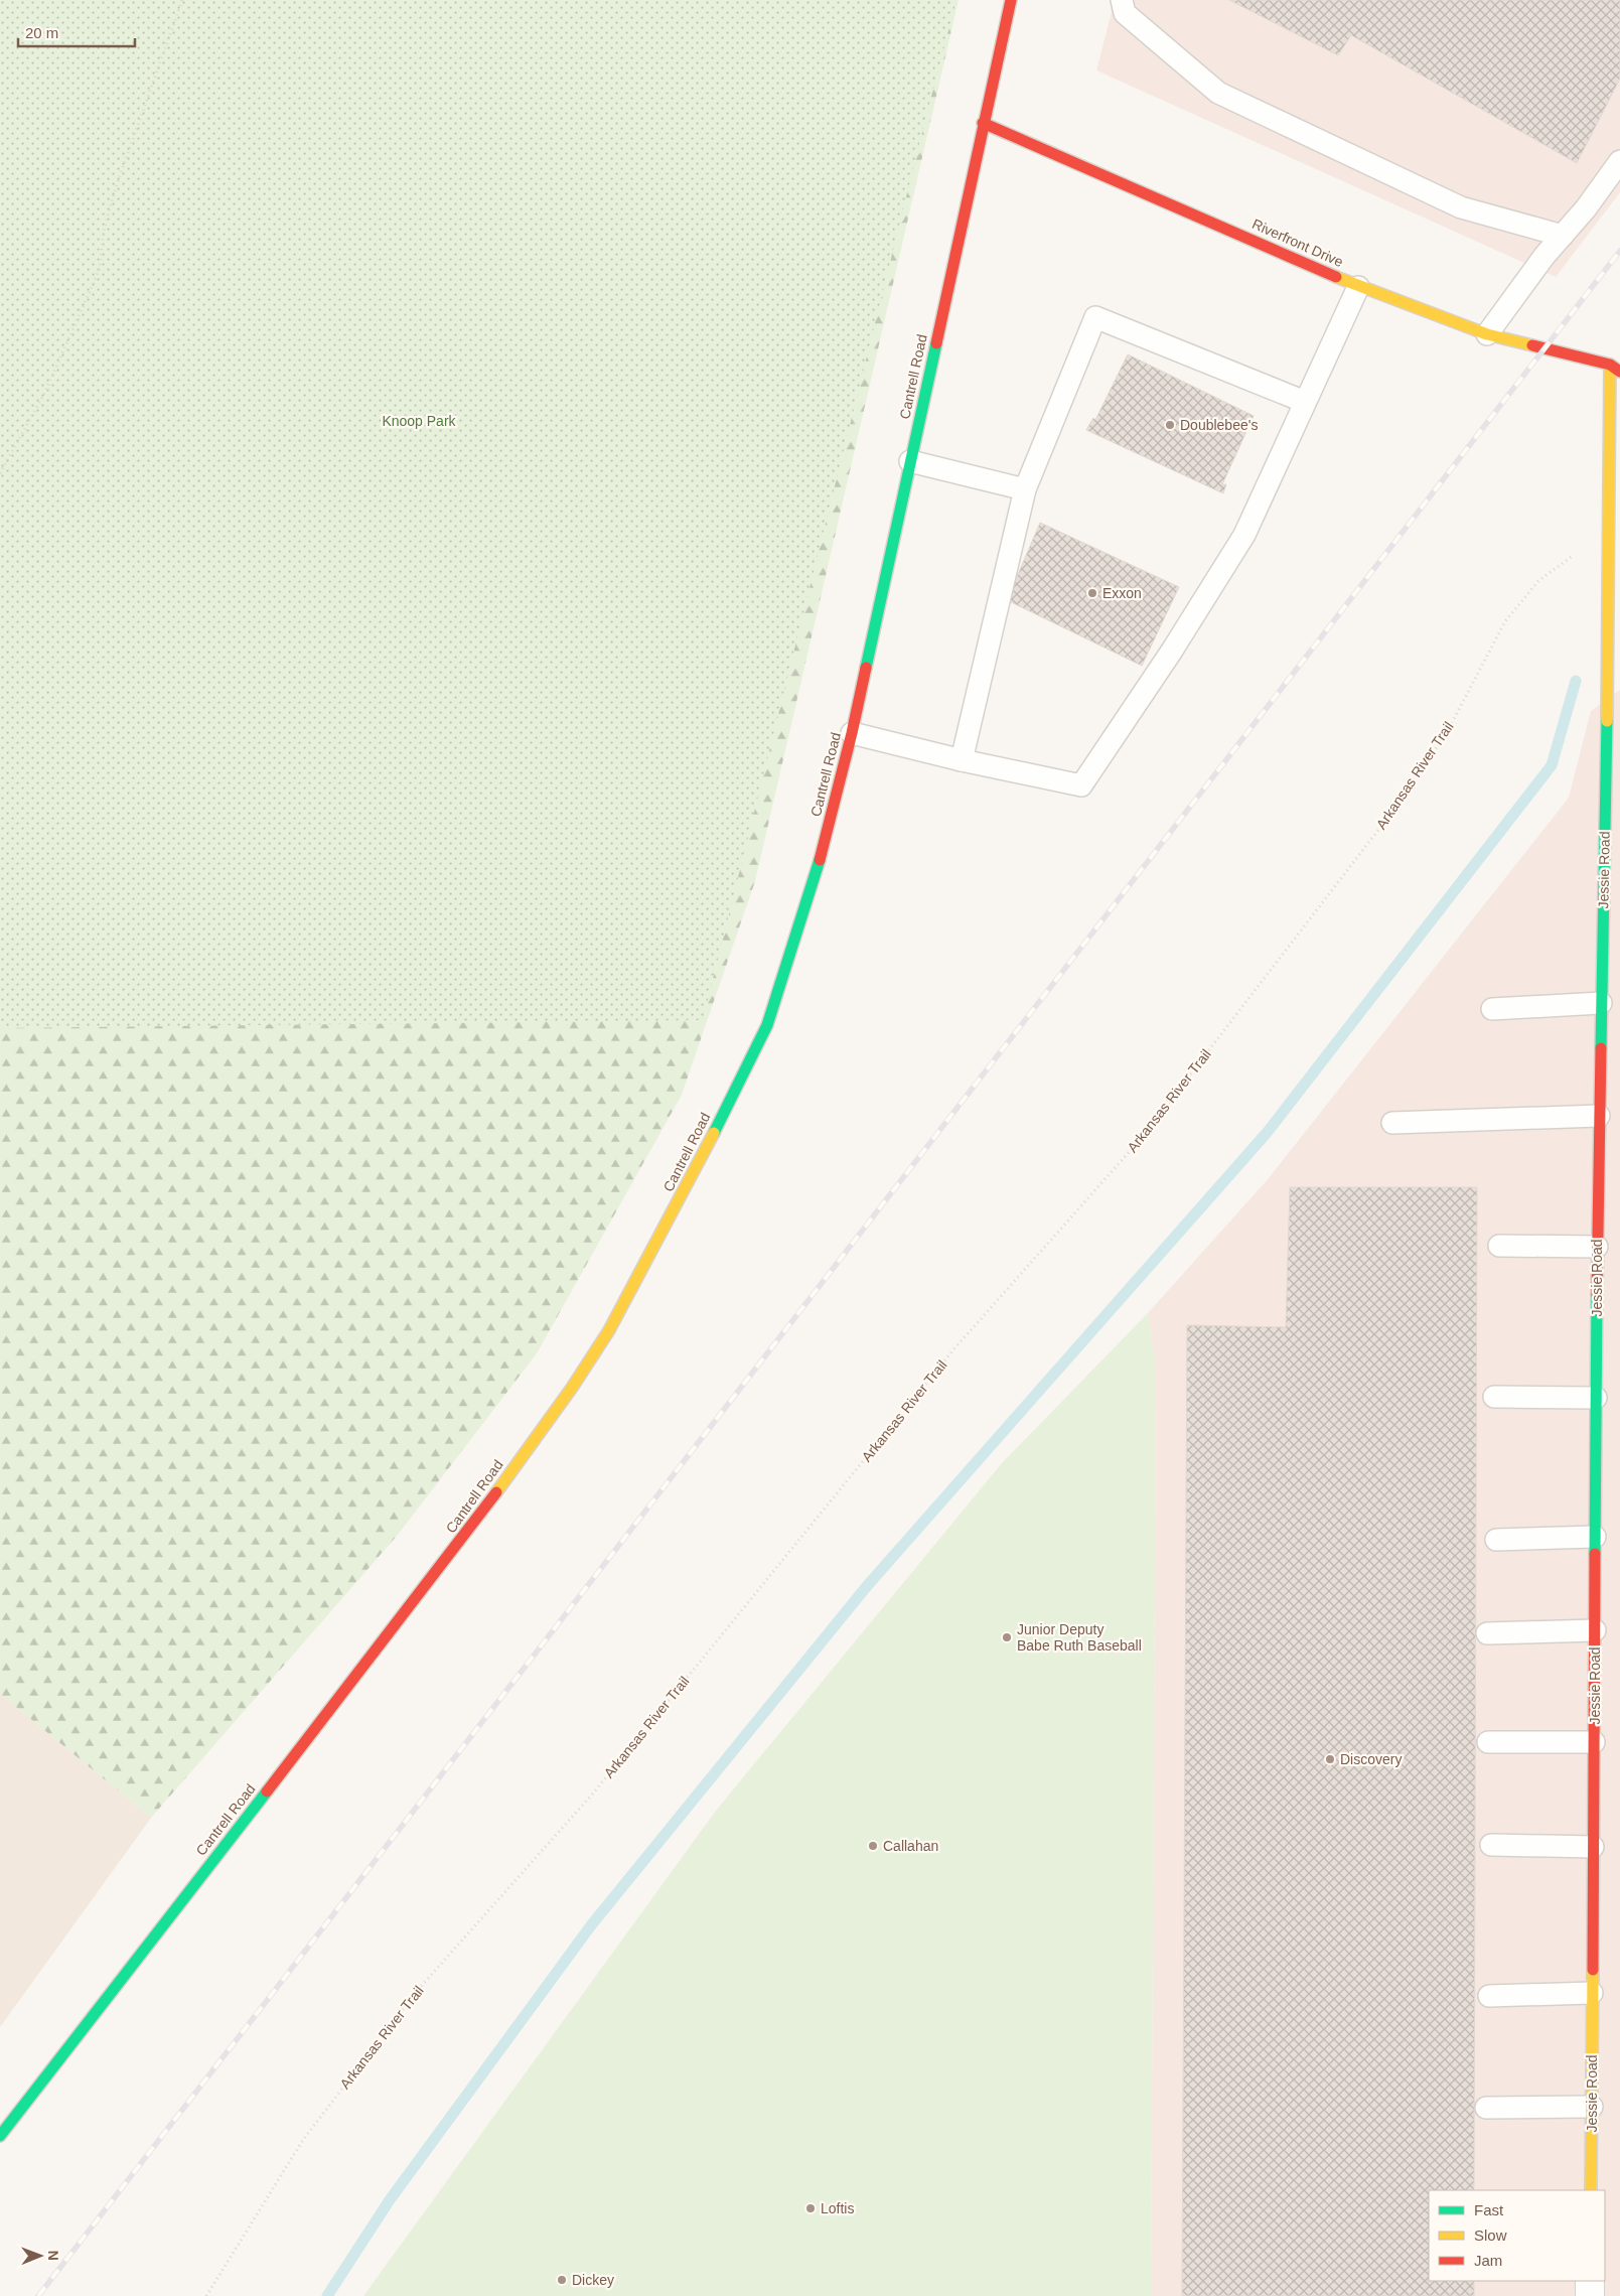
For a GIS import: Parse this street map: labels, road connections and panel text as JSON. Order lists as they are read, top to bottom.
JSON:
{
  "streets": {
    "street": ["Riverfront Drive", "Cantrell Road", "Jessie Road"],
    "path": ["Arkansas River Trail"]
  },
  "crossings": [
    ["Riverfront Drive", "Cantrell Road"],
    ["Riverfront Drive", "Jessie Road"],
    ["Arkansas River Trail", "Jessie Road"]
  ],
  "parks": ["Knoop Park"],
  "places": [
    "Doublebee's",
    "Exxon",
    "Junior Deputy Babe Ruth Baseball",
    "Discovery",
    "Callahan",
    "Loftis",
    "Dickey"
  ],
  "legend": ["Fast", "Slow", "Jam"],
  "scale_bar": "20 m",
  "north": "right"
}
